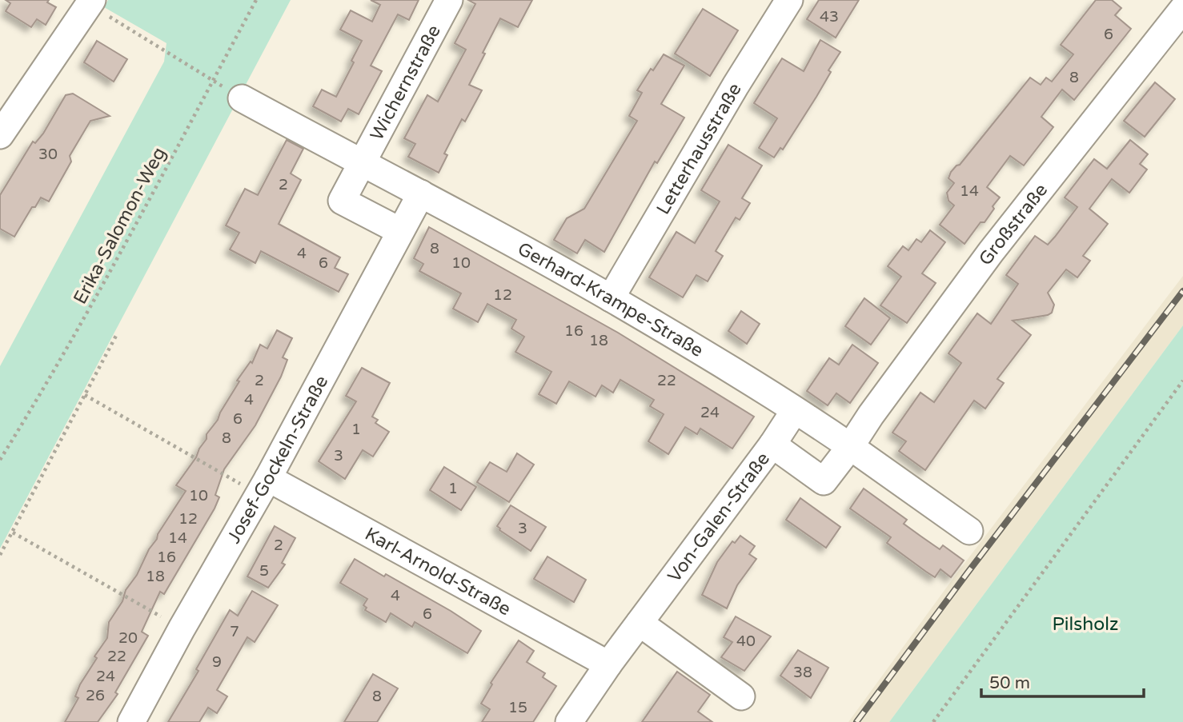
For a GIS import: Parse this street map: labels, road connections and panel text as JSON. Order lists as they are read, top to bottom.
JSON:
{
  "streets": {
    "street": [
      "Wichernstraße",
      "Letterhausstraße",
      "Großstraße",
      "Gerhard-Krampe-Straße",
      "Josef-Gockeln-Straße",
      "Von-Galen-Straße",
      "Karl-Arnold-Straße"
    ],
    "path": ["Erika-Salomon-Weg"]
  },
  "crossings": [
    ["Wichernstraße", "Gerhard-Krampe-Straße"],
    ["Letterhausstraße", "Gerhard-Krampe-Straße"],
    ["Großstraße", "Gerhard-Krampe-Straße"],
    ["Gerhard-Krampe-Straße", "Josef-Gockeln-Straße"],
    ["Gerhard-Krampe-Straße", "Von-Galen-Straße"],
    ["Josef-Gockeln-Straße", "Karl-Arnold-Straße"],
    ["Von-Galen-Straße", "Karl-Arnold-Straße"]
  ],
  "parks": ["Pilsholz"],
  "house_numbers": [
    "43",
    "6",
    "8",
    "30",
    "2",
    "14",
    "8",
    "4",
    "6",
    "10",
    "12",
    "16",
    "18",
    "2",
    "22",
    "4",
    "24",
    "6",
    "1",
    "8",
    "3",
    "1",
    "10",
    "12",
    "3",
    "14",
    "2",
    "16",
    "5",
    "18",
    "4",
    "6",
    "7",
    "20",
    "40",
    "22",
    "9",
    "38",
    "24",
    "26",
    "8",
    "15"
  ],
  "scale_bar": "50 m"
}
